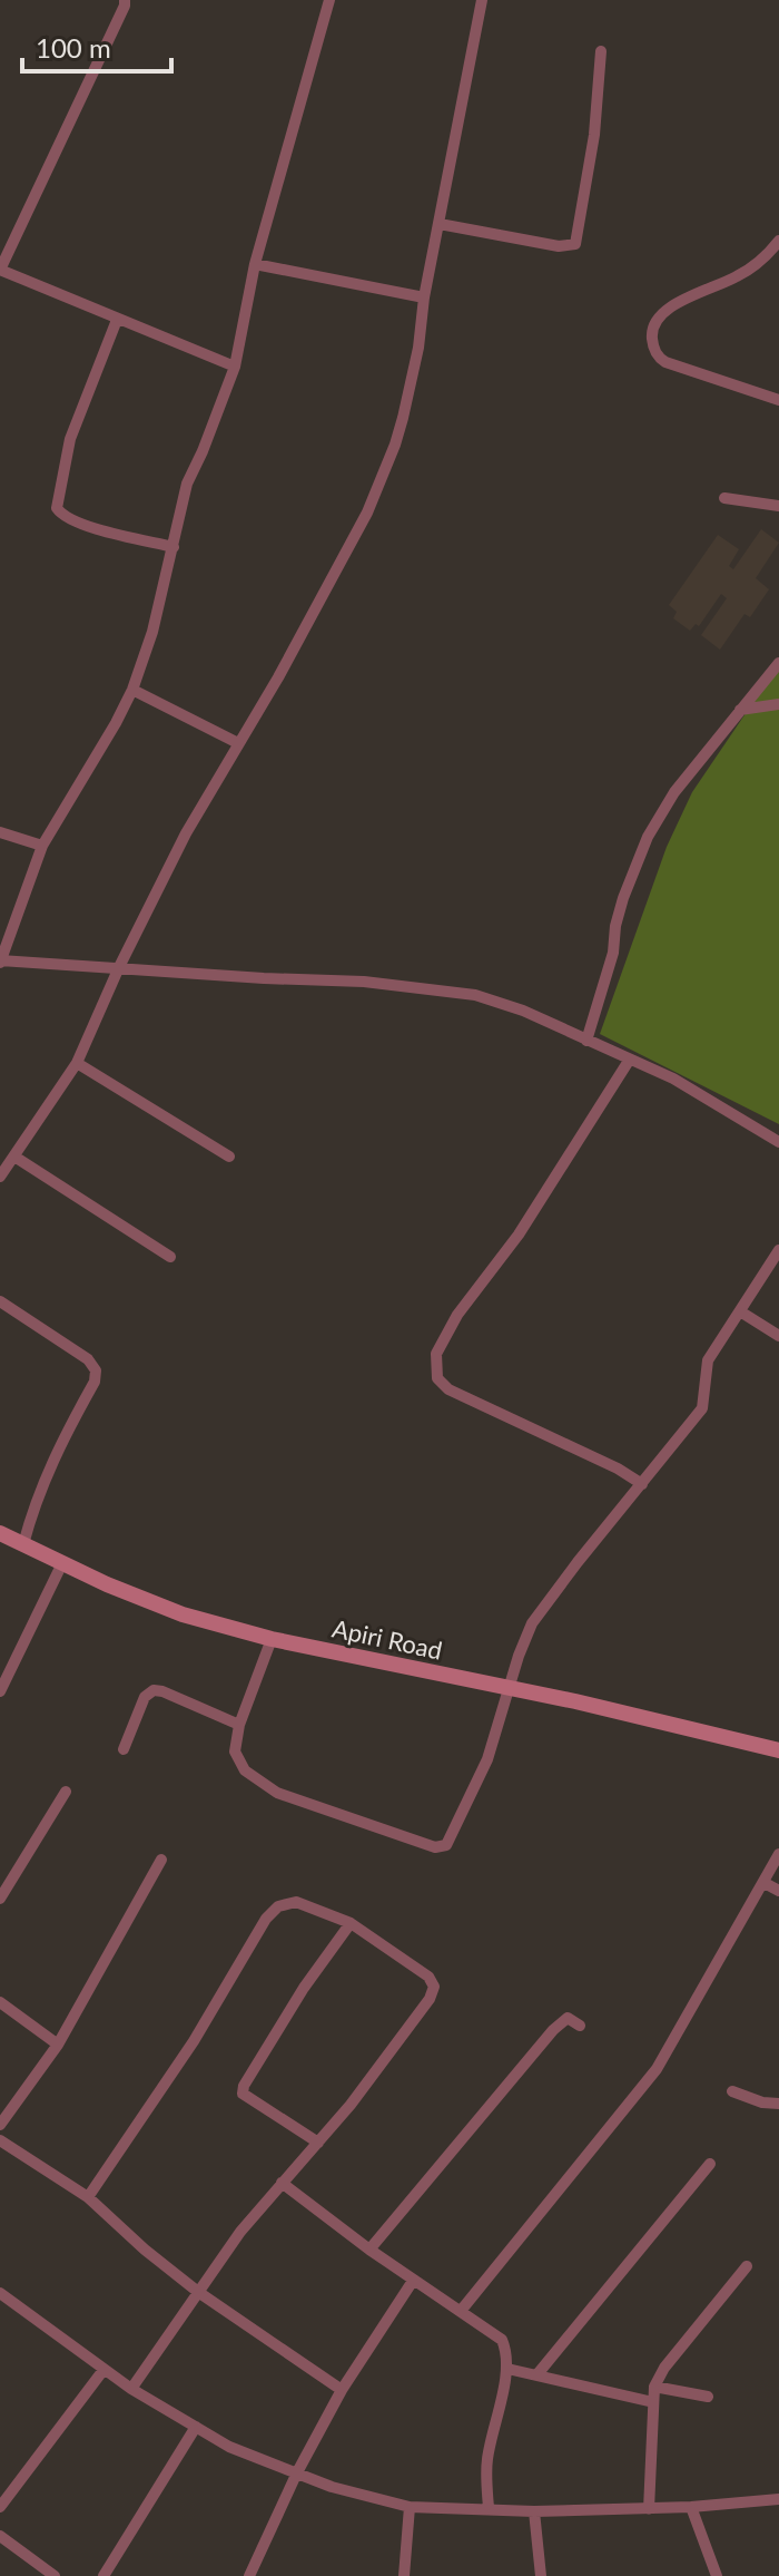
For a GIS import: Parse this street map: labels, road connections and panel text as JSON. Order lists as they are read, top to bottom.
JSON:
{
  "streets": {
    "street": ["Apiri Road"]
  },
  "scale_bar": "100 m"
}
